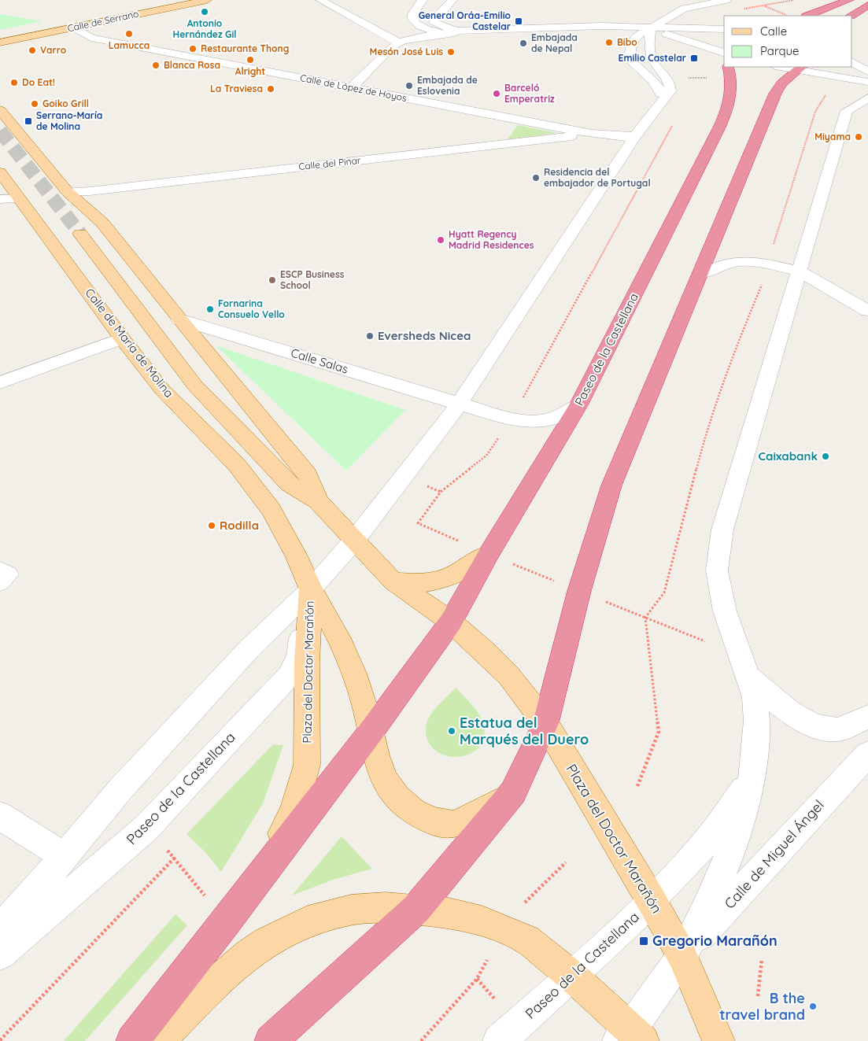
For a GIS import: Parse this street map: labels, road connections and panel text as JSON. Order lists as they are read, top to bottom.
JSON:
{
  "streets": {
    "highway": ["Paseo de la Castellana"],
    "main road": ["Calle de Serrano", "Calle de María de Molina", "Plaza del Doctor Marañón"],
    "street": [
      "Calle de López de Hoyos",
      "Calle del Pinar",
      "Calle Salas",
      "Calle de Miguel Ángel"
    ]
  },
  "crossings": [
    ["Calle de Serrano", "Calle de López de Hoyos"],
    ["Calle de López de Hoyos", "Calle del Pinar"],
    ["Calle de María de Molina", "Paseo de la Castellana"],
    ["Calle de María de Molina", "Plaza del Doctor Marañón"],
    ["Paseo de la Castellana", "Calle Salas"],
    ["Paseo de la Castellana", "Plaza del Doctor Marañón"],
    ["Plaza del Doctor Marañón", "Calle de Miguel Ángel"]
  ],
  "places": {
    "other": [
      "Antonio Hernández Gil",
      "Lamucca",
      "Bibo",
      "Embajada de Nepal",
      "Restaurante Thong",
      "Varro",
      "Mesón José Luis",
      "Alright",
      "Blanca Rosa",
      "Do Eat!",
      "Embajada de Eslovenia",
      "La Traviesa",
      "Barceló Emperatriz",
      "Goiko Grill",
      "Miyama",
      "Residencia del embajador de Portugal",
      "Hyatt Regency Madrid Residences",
      "ESCP Business School",
      "Fornarina Consuelo Vello",
      "Eversheds Nicea",
      "Caixabank",
      "Rodilla",
      "Estatua del Marqués del Duero",
      "B the travel brand"
    ],
    "transit": [
      "General Oráa-Emilio Castelar",
      "Emilio Castelar",
      "Serrano-María de Molina",
      "Gregorio Marañón"
    ]
  },
  "legend": ["Calle", "Parque"]
}
